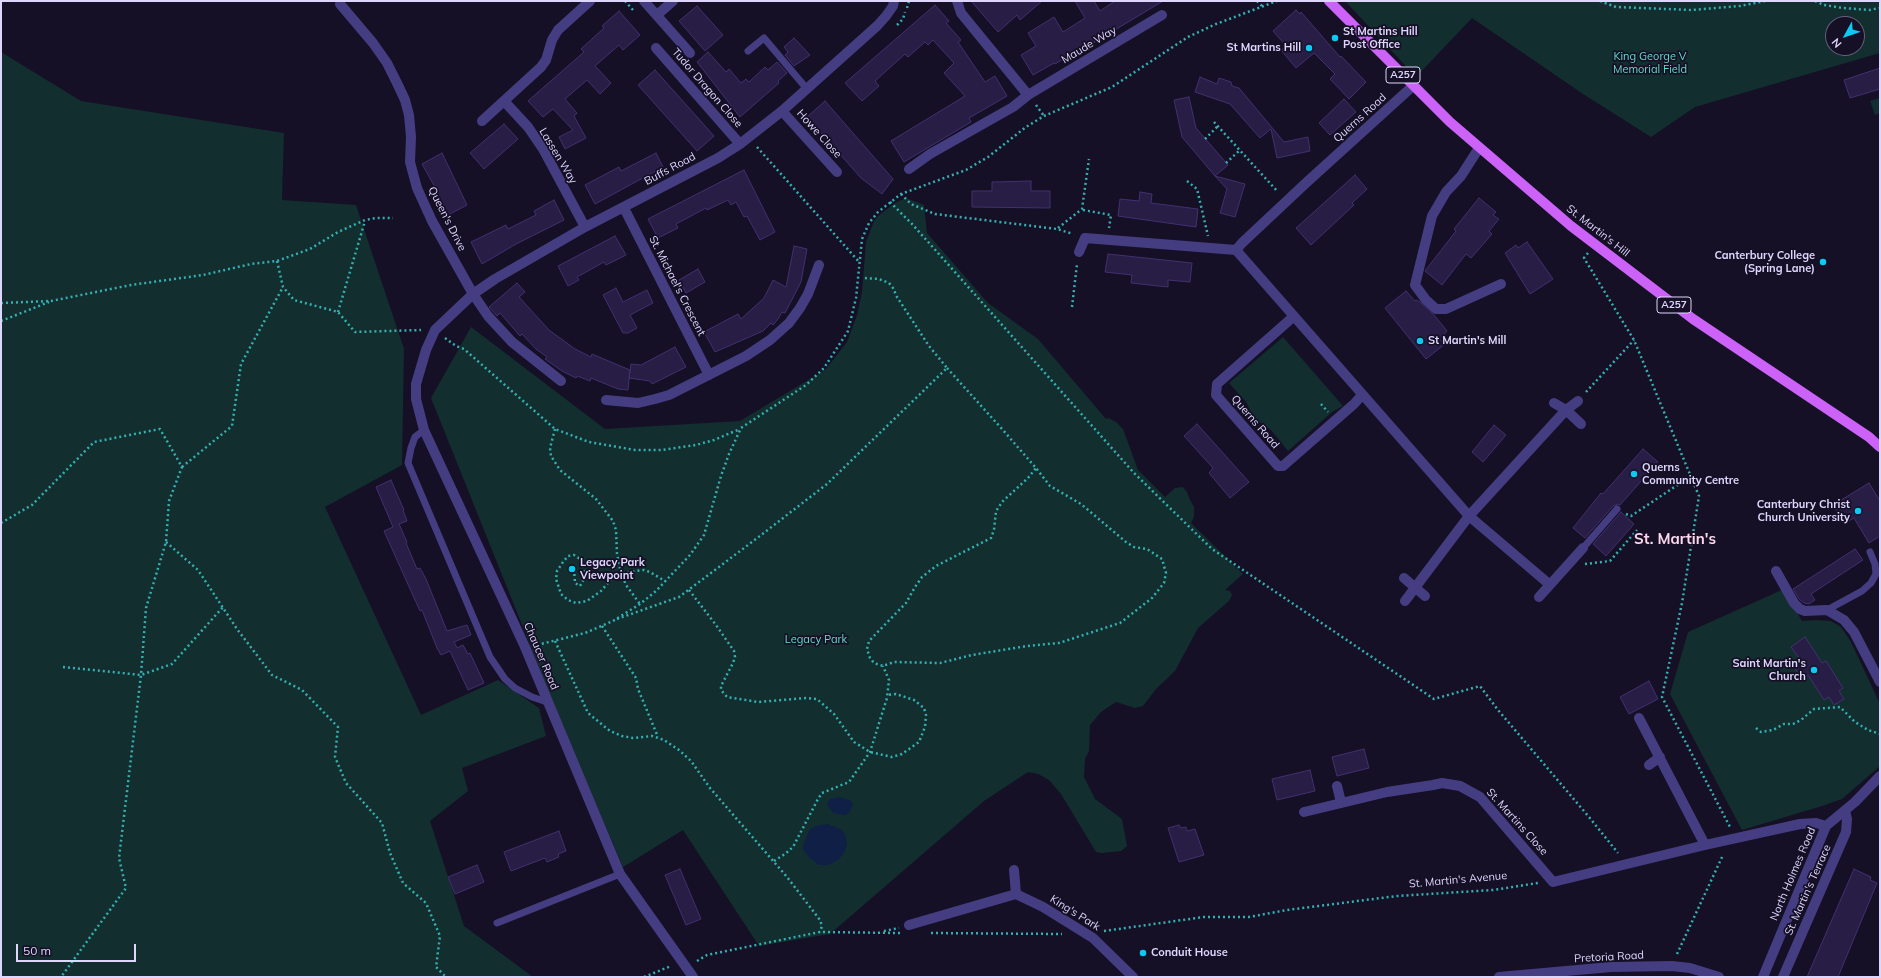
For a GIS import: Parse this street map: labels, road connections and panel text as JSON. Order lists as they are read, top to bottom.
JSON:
{
  "streets": {
    "main road": ["A257", "St. Martin's Hill"],
    "street": [
      "Maude Way",
      "Tudor Dragon Close",
      "Querns Road",
      "Howe Close",
      "Lassen Way",
      "Buffs Road",
      "Queen's Drive",
      "St. Michael's Crescent",
      "Chaucer Road",
      "St. Martins Close",
      "North Holmes Road",
      "St. Martin's Terrace",
      "King's Park",
      "Pretoria Road"
    ],
    "path": ["St. Martin's Avenue"]
  },
  "crossings": [
    ["Tudor Dragon Close", "Buffs Road"],
    ["Querns Road", "St. Martin's Hill"],
    ["Howe Close", "Buffs Road"],
    ["Lassen Way", "Buffs Road"],
    ["Buffs Road", "Queen's Drive"],
    ["Buffs Road", "St. Michael's Crescent"],
    ["Buffs Road", "Chaucer Road"],
    ["St. Martins Close", "St. Martin's Avenue"],
    ["North Holmes Road", "St. Martin's Terrace"],
    ["St. Martin's Avenue", "King's Park"]
  ],
  "districts": ["St. Martin's"],
  "parks": ["King George V Memorial Field", "Legacy Park"],
  "places": [
    "St Martins Hill Post Office",
    "St Martins Hill",
    "Canterbury College (Spring Lane)",
    "St Martin's Mill",
    "Querns Community Centre",
    "Canterbury Christ Church University",
    "Legacy Park Viewpoint",
    "Saint Martin's Church",
    "Conduit House"
  ],
  "scale_bar": "50 m",
  "north": "bottom left"
}
